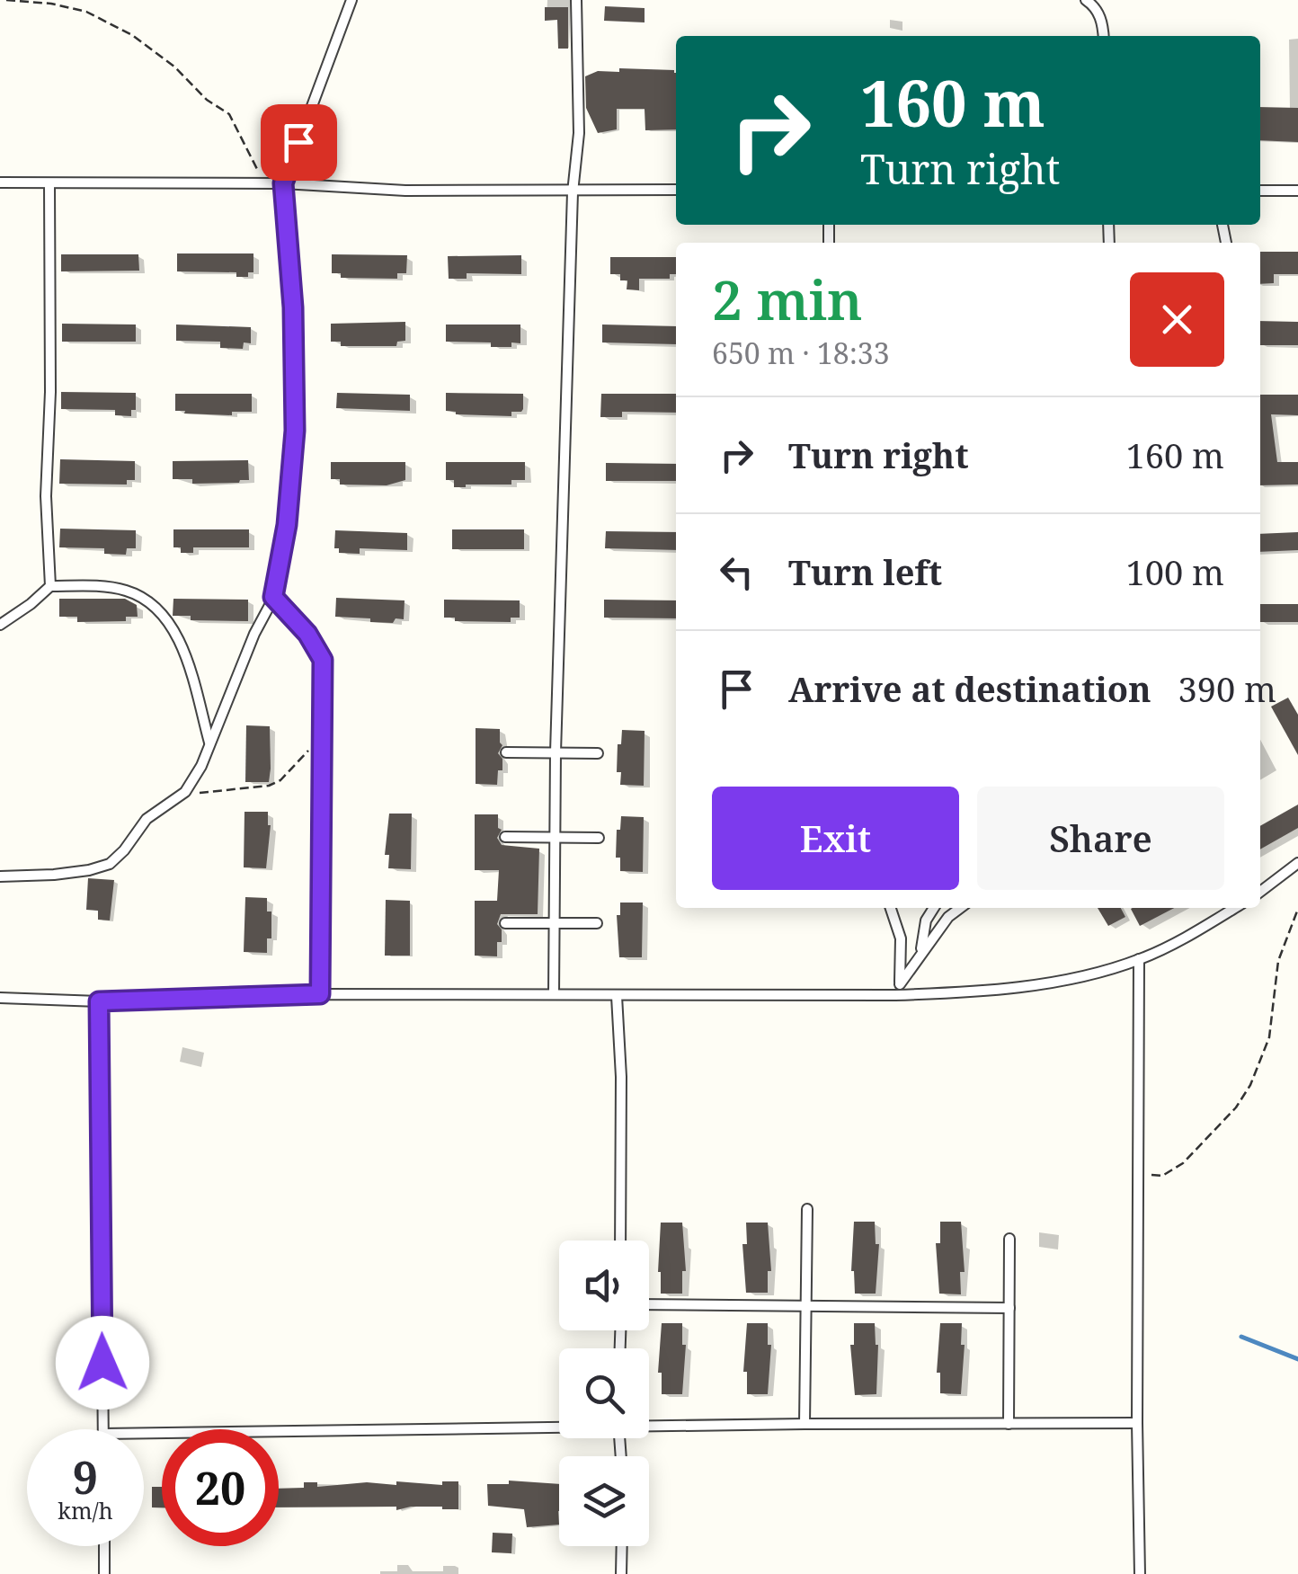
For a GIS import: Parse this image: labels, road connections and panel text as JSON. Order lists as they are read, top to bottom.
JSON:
{
  "page": {
    "turn": ["160 m", "Turn right"],
    "heading": ["2 min", "650 m · 18:33"],
    "list": [
      {
        "name": "Turn right",
        "value": "160 m"
      },
      {
        "name": "Turn left",
        "value": "100 m"
      },
      {
        "name": "Arrive at destination",
        "value": "390 m"
      }
    ],
    "buttons": ["Exit", "Share"],
    "speed": "9 km/h",
    "limit": "20"
  }
}
